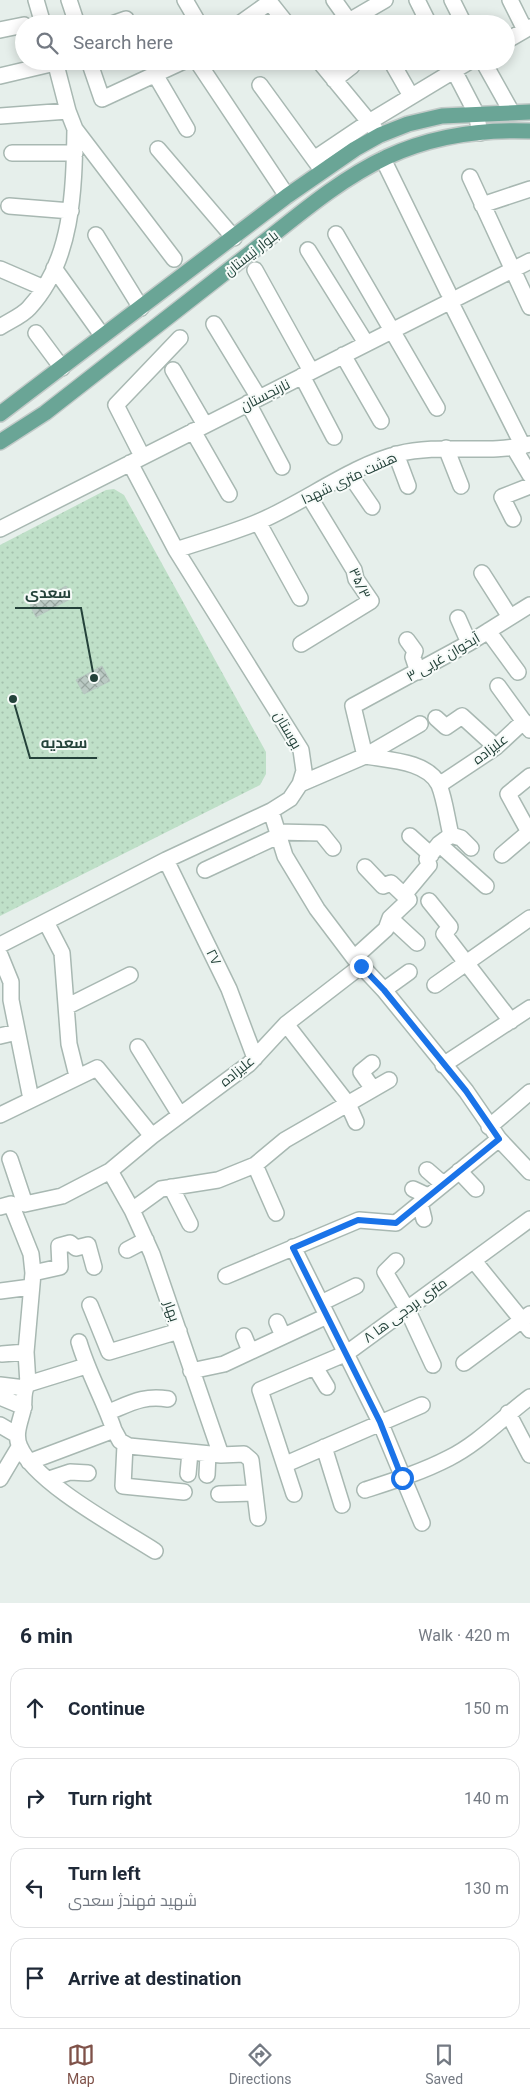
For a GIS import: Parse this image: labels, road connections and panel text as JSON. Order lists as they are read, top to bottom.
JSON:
{
  "streets": {
    "main road": ["بلوار نیستان"],
    "street": [
      "نارنجستان",
      "هشت متری شهدا",
      "۳۵/۳",
      "آبخوان غربی ۳",
      "بوستان",
      "علیزاده",
      "۲۷",
      "۸ متری بردجی ها",
      "بهار"
    ]
  },
  "crossings": [
    ["نارنجستان", "بوستان"],
    ["هشت متری شهدا", "۳۵/۳"],
    ["هشت متری شهدا", "بوستان"],
    ["علیزاده", "۲۷"],
    ["علیزاده", "بهار"]
  ],
  "places": ["سعدی", "سعدیه"],
  "page": {
    "search": "Search here",
    "heading": ["6 min", "Walk · 420 m"],
    "list": [
      ["Continue", "150 m"],
      ["Turn right", "140 m"],
      ["Turn left", "شهید فهندژ سعدی", "130 m"],
      "Arrive at destination"
    ],
    "nav": ["Map", "Directions", "Saved"]
  }
}
